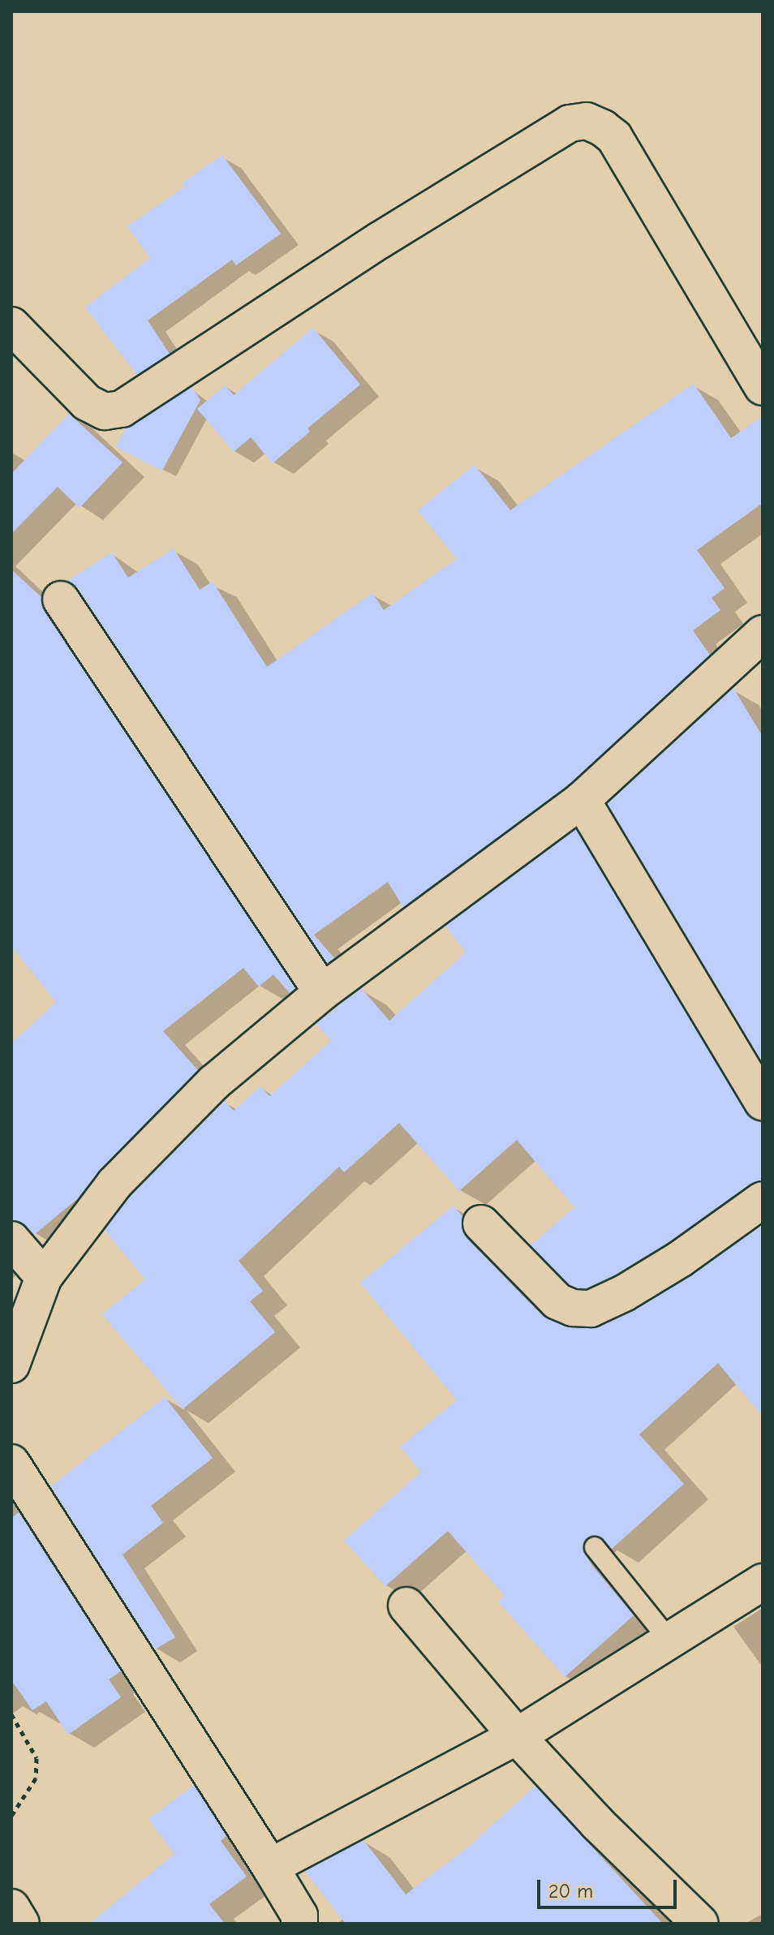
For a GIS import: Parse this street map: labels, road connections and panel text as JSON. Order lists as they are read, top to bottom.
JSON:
{
  "scale_bar": "20 m"
}
